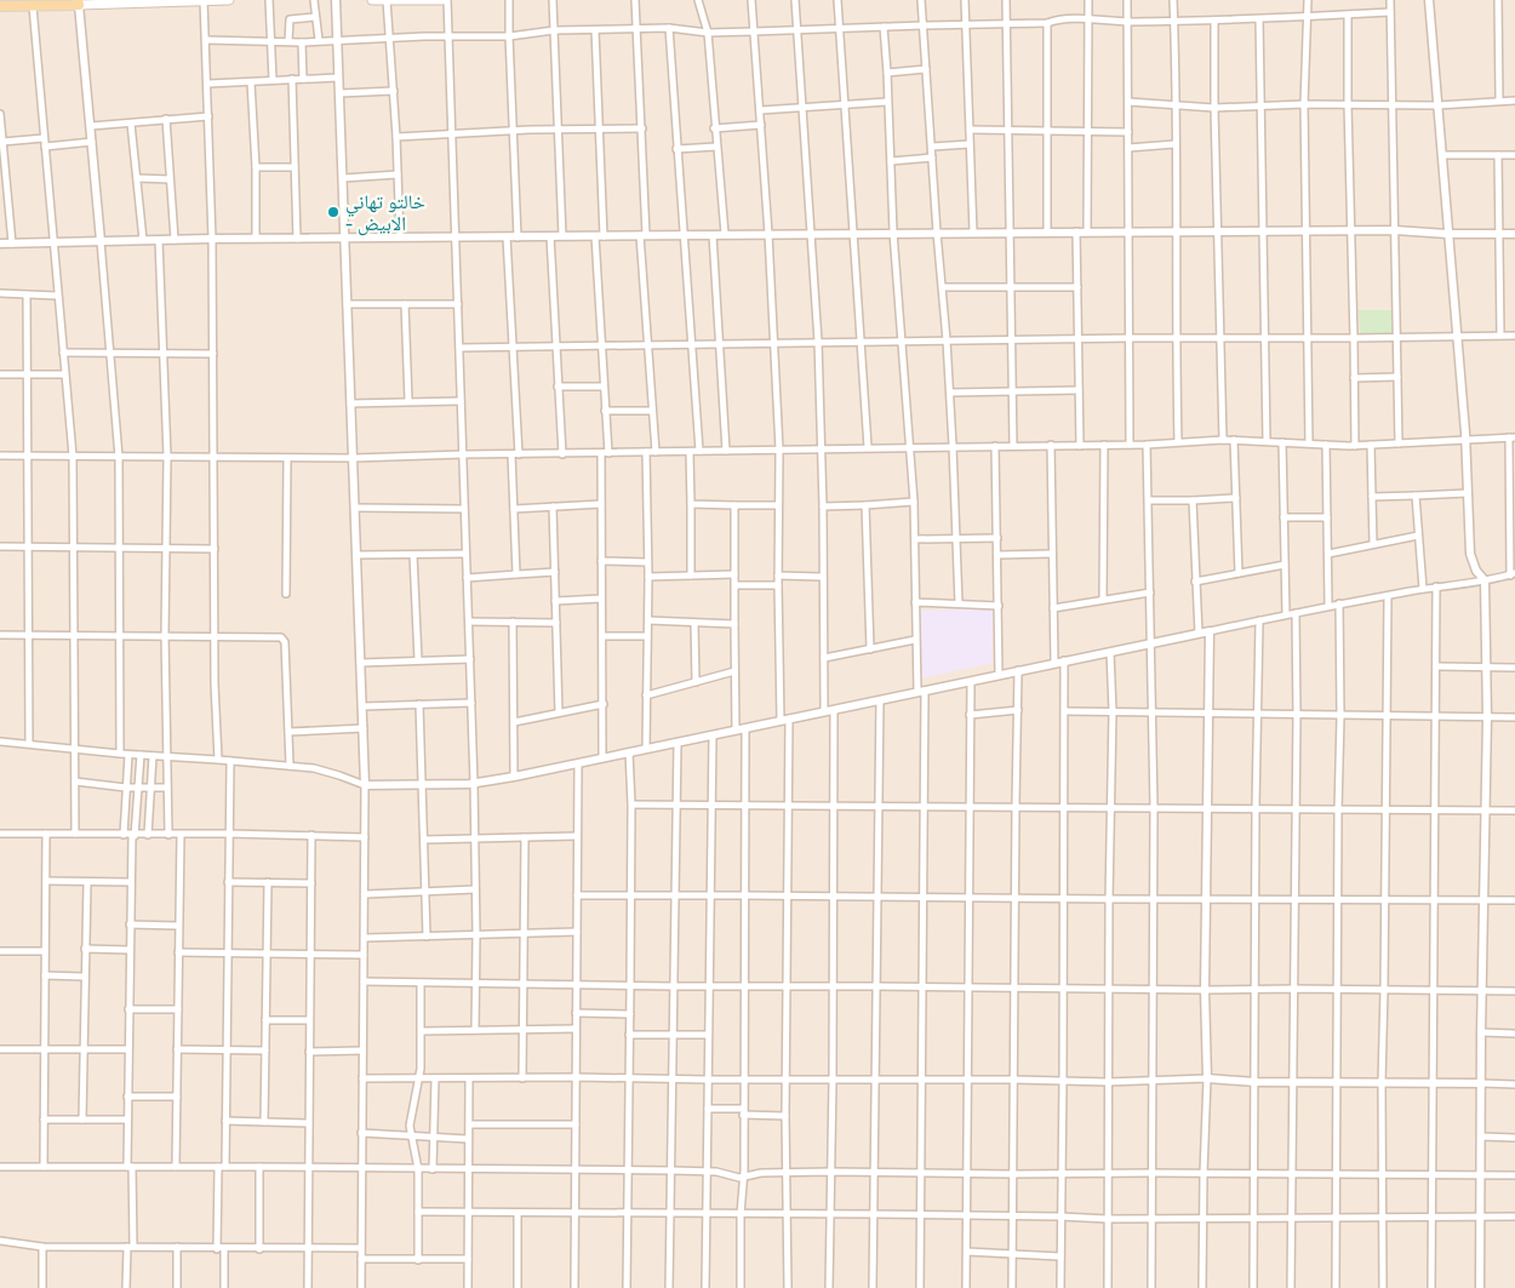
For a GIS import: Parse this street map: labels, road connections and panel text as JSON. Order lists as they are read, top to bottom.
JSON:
{
  "places": ["خالتو تهاني - الابيض"]
}
